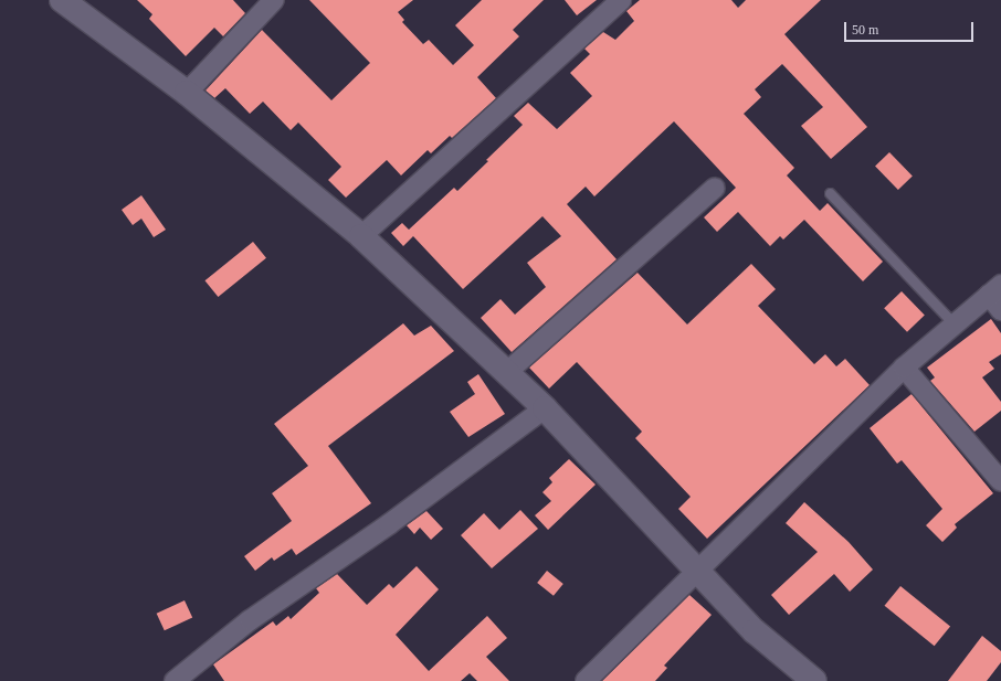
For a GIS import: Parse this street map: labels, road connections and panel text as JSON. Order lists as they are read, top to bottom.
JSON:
{
  "scale_bar": "50 m"
}
